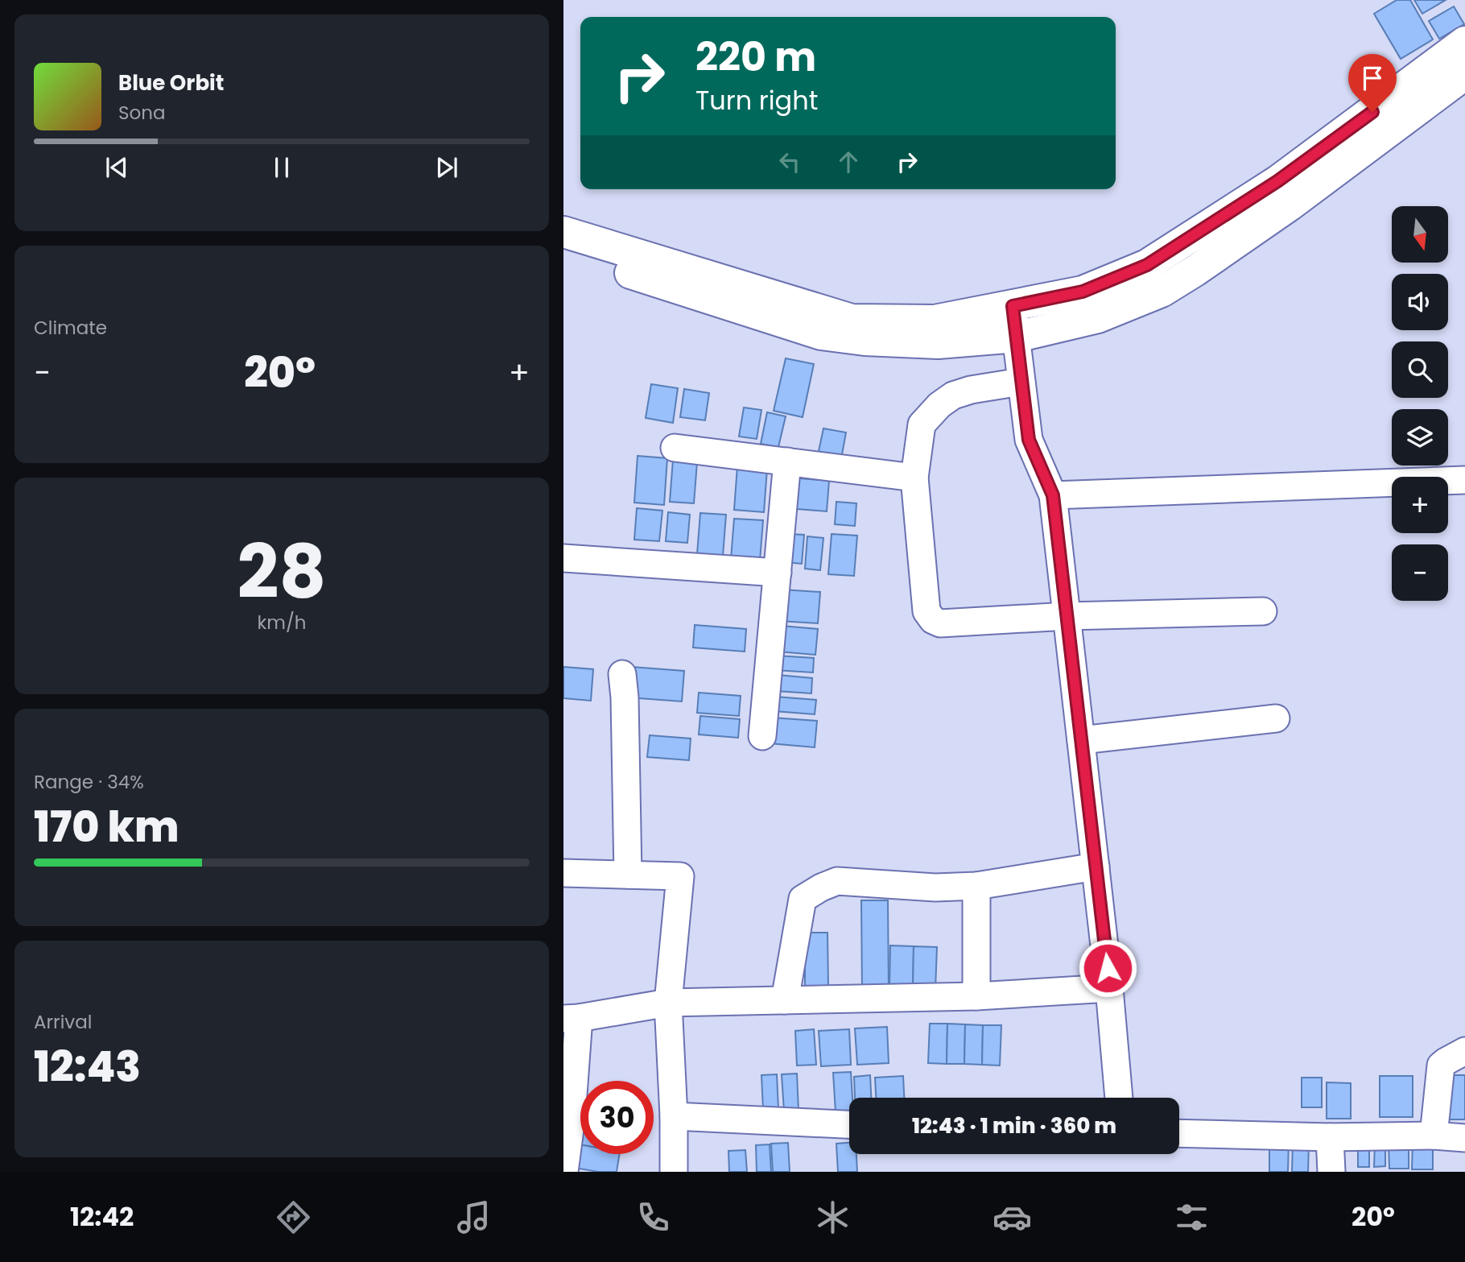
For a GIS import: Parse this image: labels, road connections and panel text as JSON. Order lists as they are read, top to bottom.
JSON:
{
  "north": "bottom",
  "page": {
    "turn": ["220 m", "Turn right"],
    "song": ["Blue Orbit", "Sona"],
    "map_buttons": ["+", "−"],
    "tile": [
      "Climate",
      ["28", "km/h"],
      ["Range · 34%", "170 km"],
      ["Arrival", "12:43"]
    ],
    "heat": ["−", "20°", "+"],
    "limit": "30",
    "trip": "12:43 · 1 min · 360 m",
    "tabs": ["12:42", "20°"]
  }
}
